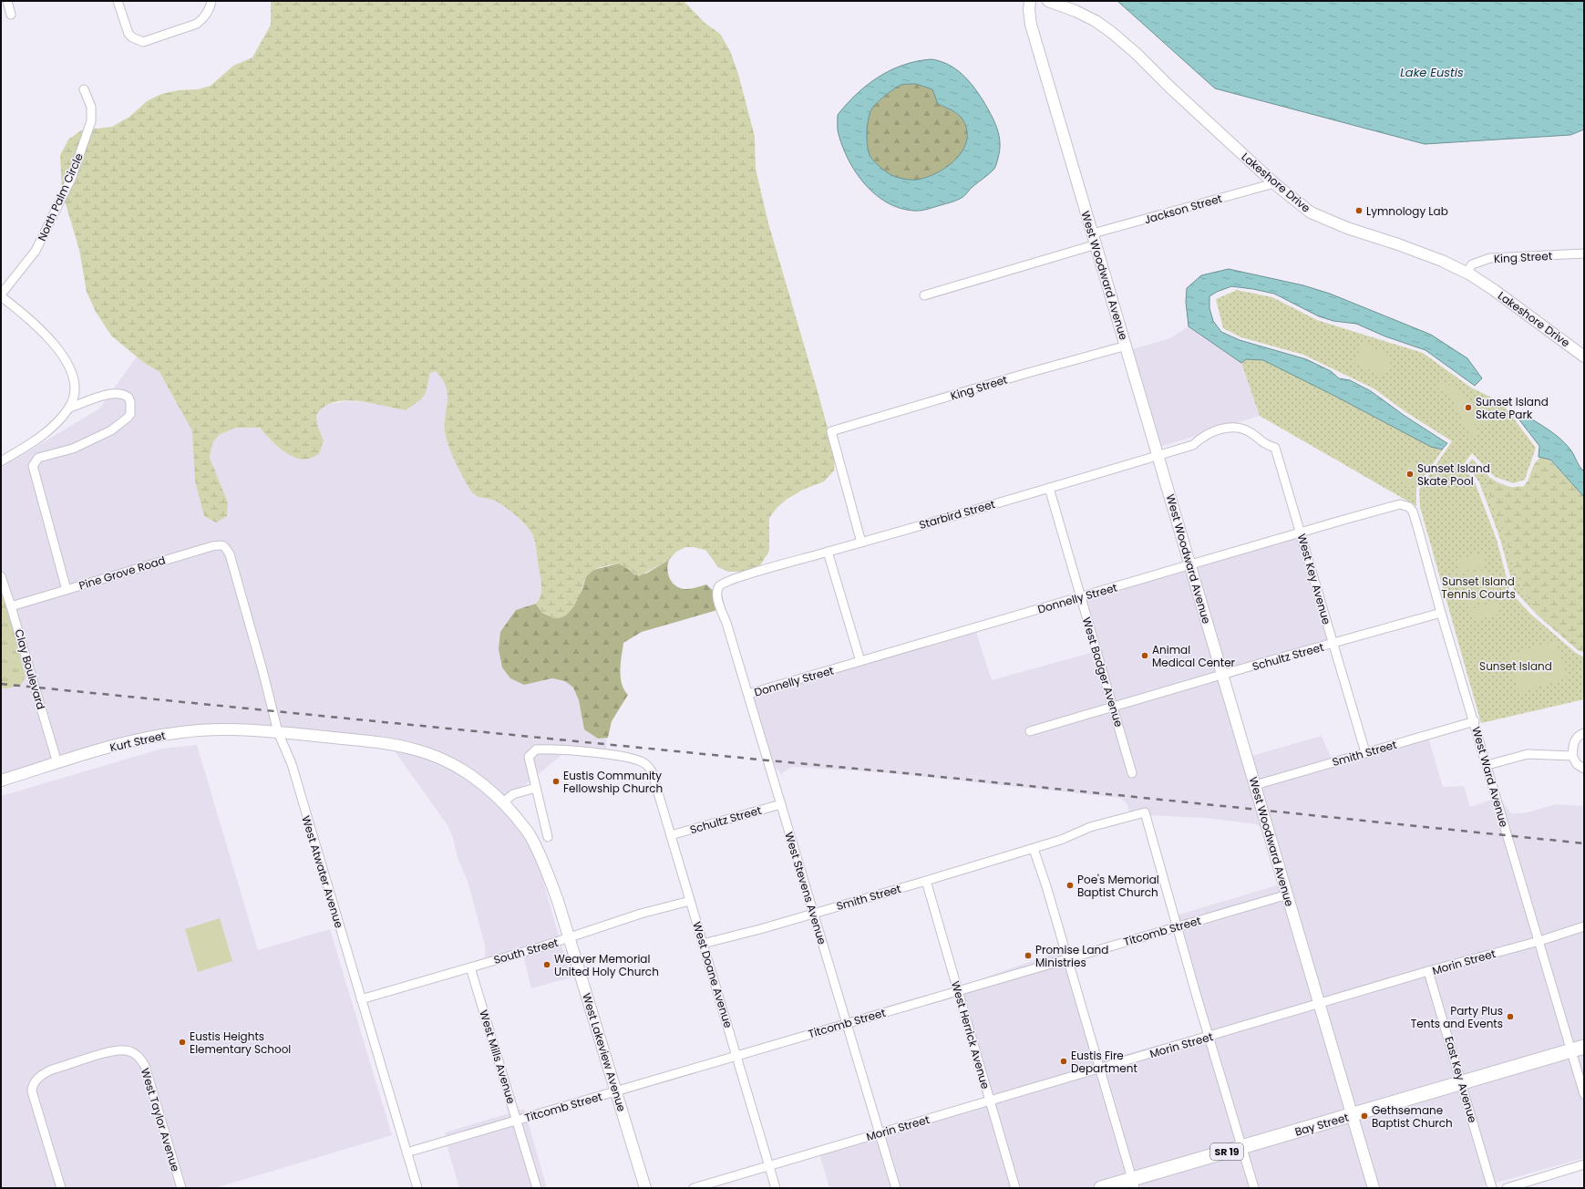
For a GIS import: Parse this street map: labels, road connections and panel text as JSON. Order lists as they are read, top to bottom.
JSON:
{
  "streets": {
    "main road": ["Bay Street", "SR 19"],
    "street": [
      "Lakeshore Drive",
      "North Palm Circle",
      "Jackson Street",
      "King Street",
      "West Woodward Avenue",
      "Starbird Street",
      "Pine Grove Road",
      "West Key Avenue",
      "Donnelly Street",
      "Schultz Street",
      "Clay Boulevard",
      "West Badger Avenue",
      "Kurt Street",
      "Smith Street",
      "West Ward Avenue",
      "West Atwater Avenue",
      "West Stevens Avenue",
      "Titcomb Street",
      "South Street",
      "Morin Street",
      "West Doane Avenue",
      "West Herrick Avenue",
      "West Lakeview Avenue",
      "West Mills Avenue",
      "East Key Avenue",
      "West Taylor Avenue"
    ]
  },
  "crossings": [
    ["Lakeshore Drive", "Jackson Street"],
    ["Lakeshore Drive", "King Street"],
    ["Jackson Street", "West Woodward Avenue"],
    ["King Street", "West Woodward Avenue"],
    ["King Street", "Starbird Street"],
    ["West Woodward Avenue", "Starbird Street"],
    ["West Woodward Avenue", "Donnelly Street"],
    ["West Woodward Avenue", "Schultz Street"],
    ["West Woodward Avenue", "Smith Street"],
    ["West Woodward Avenue", "Titcomb Street"],
    ["West Woodward Avenue", "Morin Street"],
    ["West Woodward Avenue", "Bay Street"],
    ["Starbird Street", "West Key Avenue"],
    ["Starbird Street", "West Badger Avenue"],
    ["Starbird Street", "West Stevens Avenue"],
    ["Pine Grove Road", "Clay Boulevard"],
    ["Pine Grove Road", "West Atwater Avenue"],
    ["West Key Avenue", "Donnelly Street"],
    ["West Key Avenue", "Schultz Street"],
    ["West Key Avenue", "Smith Street"],
    ["Donnelly Street", "West Badger Avenue"],
    ["Donnelly Street", "West Ward Avenue"],
    ["Donnelly Street", "West Stevens Avenue"],
    ["Schultz Street", "West Badger Avenue"],
    ["Schultz Street", "West Ward Avenue"],
    ["Schultz Street", "West Stevens Avenue"],
    ["Schultz Street", "West Doane Avenue"],
    ["Clay Boulevard", "Kurt Street"],
    ["Kurt Street", "West Atwater Avenue"],
    ["Kurt Street", "West Lakeview Avenue"],
    ["Smith Street", "West Ward Avenue"],
    ["Smith Street", "West Stevens Avenue"],
    ["Smith Street", "Titcomb Street"],
    ["Smith Street", "West Doane Avenue"],
    ["Smith Street", "West Herrick Avenue"],
    ["West Ward Avenue", "Morin Street"],
    ["West Ward Avenue", "Bay Street"],
    ["West Atwater Avenue", "Titcomb Street"],
    ["West Atwater Avenue", "South Street"],
    ["West Atwater Avenue", "West Lakeview Avenue"],
    ["West Stevens Avenue", "Titcomb Street"],
    ["West Stevens Avenue", "Morin Street"],
    ["Titcomb Street", "West Doane Avenue"],
    ["Titcomb Street", "West Herrick Avenue"],
    ["Titcomb Street", "West Lakeview Avenue"],
    ["Titcomb Street", "West Mills Avenue"],
    ["South Street", "West Doane Avenue"],
    ["South Street", "West Lakeview Avenue"],
    ["South Street", "West Mills Avenue"],
    ["Morin Street", "West Doane Avenue"],
    ["Morin Street", "West Herrick Avenue"],
    ["Morin Street", "East Key Avenue"],
    ["East Key Avenue", "Bay Street"]
  ],
  "water": ["Lake Eustis"],
  "parks": ["Sunset Island Tennis Courts", "Sunset Island"],
  "places": [
    "Lymnology Lab",
    "Sunset Island Skate Park",
    "Sunset Island Skate Pool",
    "Animal Medical Center",
    "Eustis Community Fellowship Church",
    "Poe's Memorial Baptist Church",
    "Promise Land Ministries",
    "Weaver Memorial United Holy Church",
    "Party Plus Tents and Events",
    "Eustis Heights Elementary School",
    "Eustis Fire Department",
    "Gethsemane Baptist Church"
  ]
}
